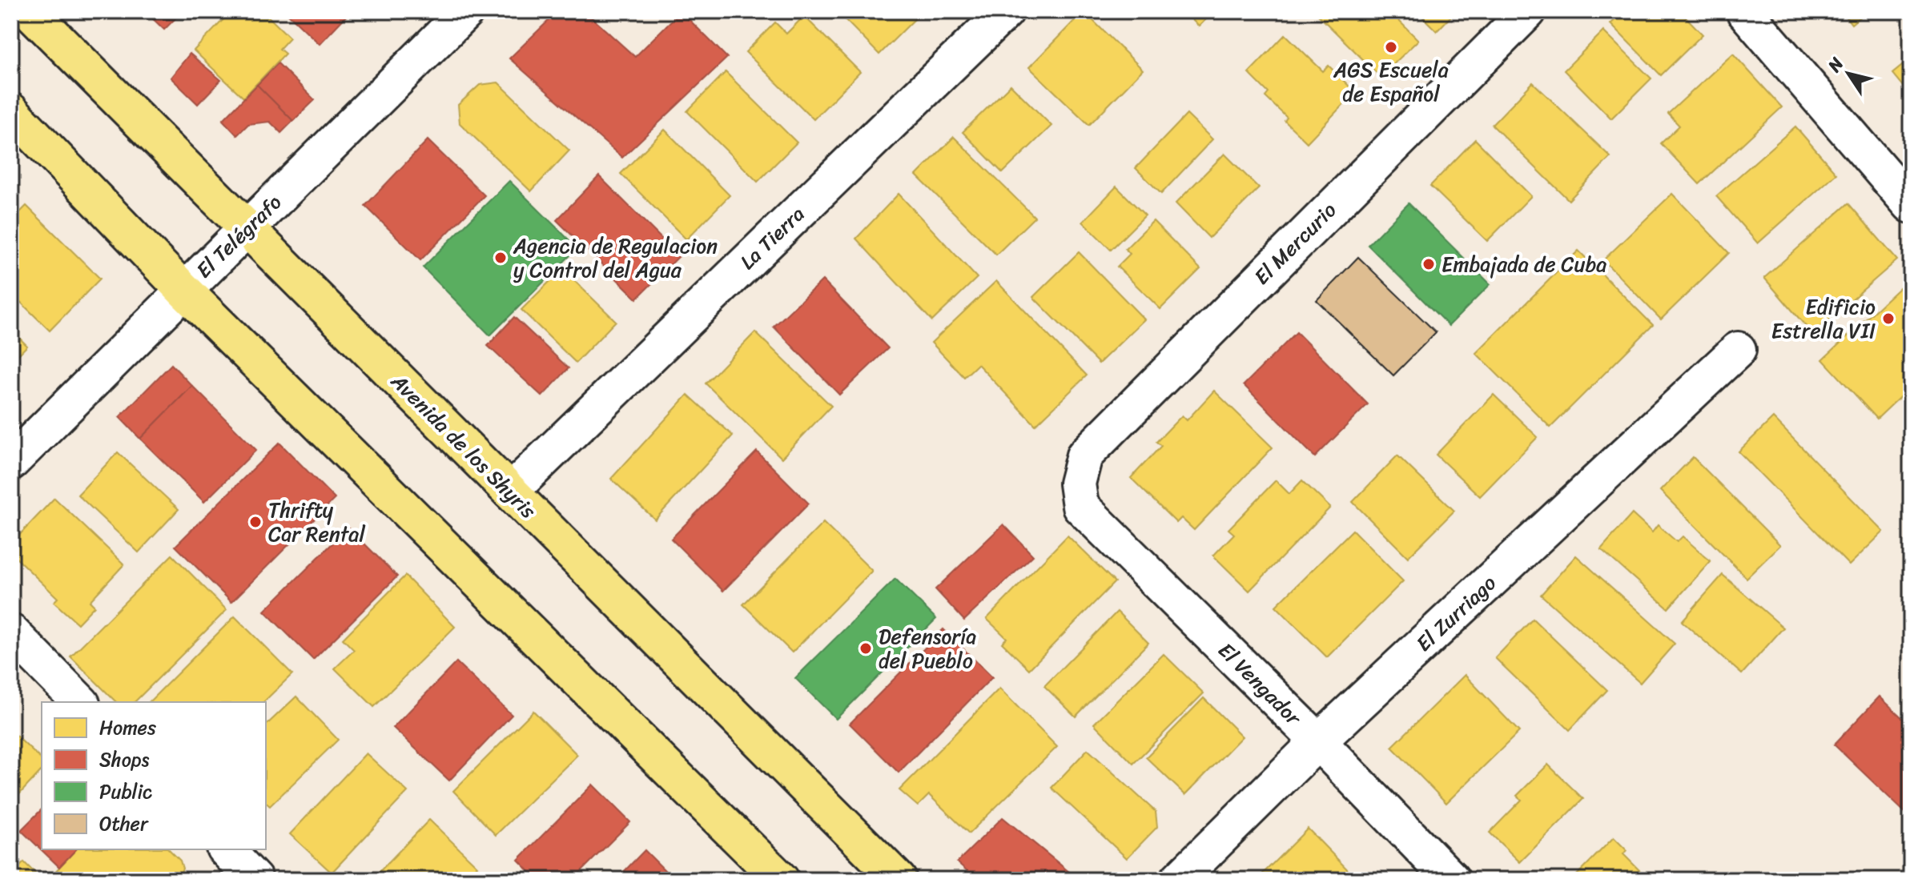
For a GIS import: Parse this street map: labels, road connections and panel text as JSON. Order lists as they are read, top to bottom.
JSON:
{
  "streets": {
    "main road": ["Avenida de los Shyris"],
    "street": [
      "El Telégrafo",
      "La Tierra",
      "El Mercurio",
      "El Zurriago",
      "El Vengador"
    ]
  },
  "crossings": [
    ["El Telégrafo", "Avenida de los Shyris"],
    ["La Tierra", "Avenida de los Shyris"],
    ["El Mercurio", "El Vengador"],
    ["El Zurriago", "El Vengador"]
  ],
  "places": [
    "AGS Escuela de Español",
    "Agencia de Regulacion y Control del Agua",
    "Embajada de Cuba",
    "Edificio Estrella VII",
    "Thrifty Car Rental",
    "Defensoría del Pueblo"
  ],
  "legend": [
    "Homes",
    "Shops",
    "Public",
    "Other"
  ],
  "north": "top left"
}
